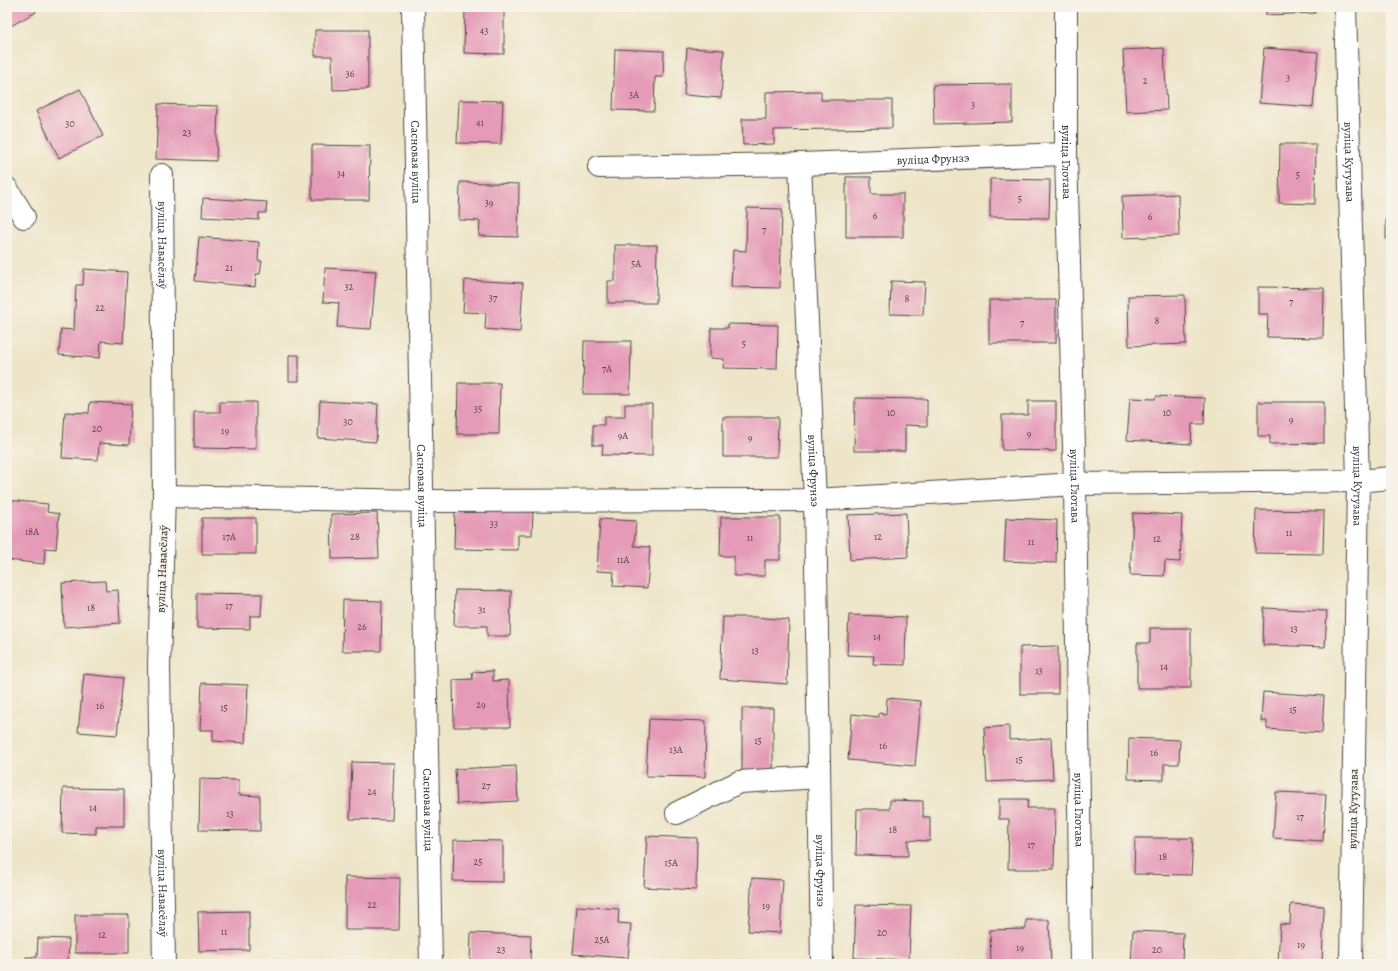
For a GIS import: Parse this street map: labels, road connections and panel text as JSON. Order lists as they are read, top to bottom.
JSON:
{
  "streets": {
    "street": [
      "вуліца Фрунзэ",
      "Сасновая вуліца",
      "вуліца Глотава",
      "вуліца Кутузава",
      "вуліца Навасёлаў"
    ]
  },
  "crossings": [
    ["вуліца Фрунзэ", "вуліца Глотава"]
  ],
  "house_numbers": [
    "43",
    "36",
    "3",
    "2",
    "3А",
    "3",
    "41",
    "30",
    "23",
    "34",
    "5",
    "5",
    "39",
    "6",
    "6",
    "7",
    "5А",
    "21",
    "32",
    "37",
    "8",
    "7",
    "22",
    "8",
    "7",
    "5",
    "7А",
    "35",
    "10",
    "10",
    "9",
    "30",
    "20",
    "19",
    "9",
    "9А",
    "9",
    "33",
    "18А",
    "11",
    "17А",
    "28",
    "12",
    "11",
    "12",
    "11",
    "11А",
    "17",
    "18",
    "31",
    "26",
    "13",
    "14",
    "13",
    "14",
    "13",
    "29",
    "16",
    "15",
    "15",
    "15",
    "16",
    "13А",
    "16",
    "15",
    "27",
    "24",
    "14",
    "13",
    "17",
    "18",
    "17",
    "18",
    "25",
    "15А",
    "22",
    "19",
    "11",
    "20",
    "12",
    "25А",
    "19",
    "19",
    "23",
    "20"
  ]
}
